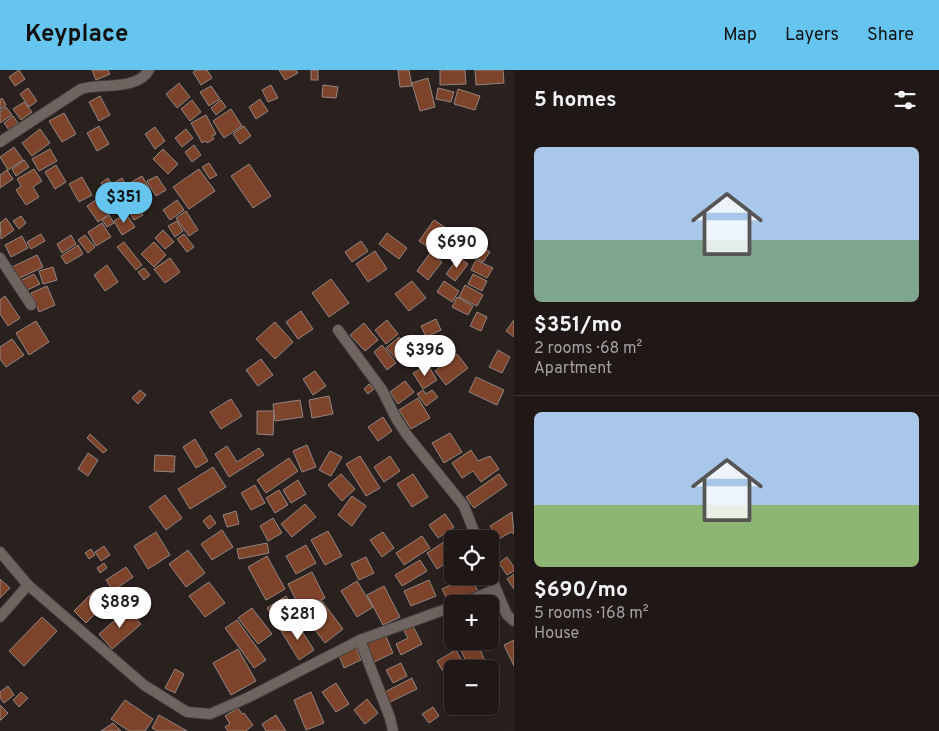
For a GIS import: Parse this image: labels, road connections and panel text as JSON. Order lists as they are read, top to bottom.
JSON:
{
  "page": {
    "header": "Keyplace",
    "nav": ["Map", "Layers", "Share"],
    "heading": "5 homes",
    "list": [
      {
        "name": "$351/mo",
        "note": "2 rooms · 68 m² · Apartment"
      },
      {
        "name": "$690/mo",
        "note": "5 rooms · 168 m² · House"
      }
    ],
    "price": [
      "$351",
      "$690",
      "$396",
      "$889",
      "$281"
    ],
    "map_buttons": ["+", "−"]
  }
}
